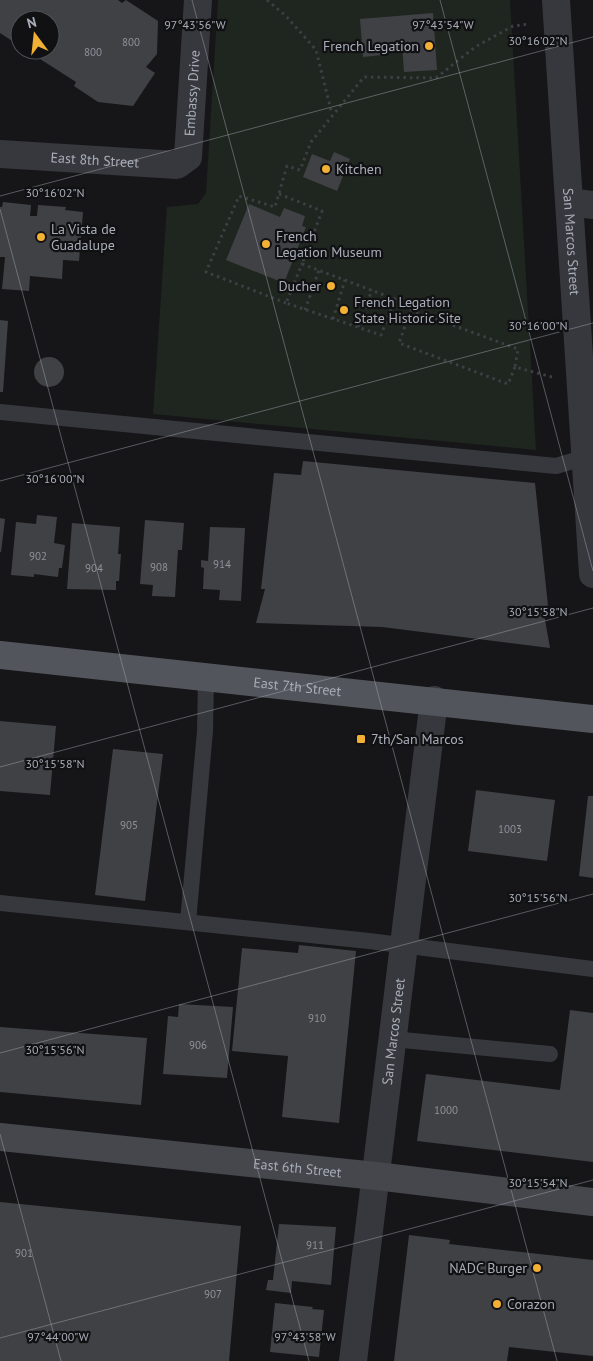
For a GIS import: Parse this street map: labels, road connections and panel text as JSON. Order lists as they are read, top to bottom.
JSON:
{
  "streets": {
    "main road": ["East 7th Street"],
    "street": [
      "Embassy Drive",
      "East 8th Street",
      "San Marcos Street",
      "East 6th Street"
    ]
  },
  "crossings": [
    ["Embassy Drive", "East 8th Street"],
    ["San Marcos Street", "East 7th Street"],
    ["San Marcos Street", "East 6th Street"]
  ],
  "places": {
    "other": [
      "French Legation",
      "Kitchen",
      "La Vista de Guadalupe",
      "French Legation Museum",
      "Ducher",
      "French Legation State Historic Site",
      "NADC Burger",
      "Corazon"
    ],
    "transit": ["7th/San Marcos"]
  },
  "house_numbers": [
    "800",
    "800",
    "902",
    "914",
    "908",
    "904",
    "905",
    "1003",
    "910",
    "906",
    "1000",
    "911",
    "901",
    "907"
  ],
  "north": "top",
  "coordinates": [
    "97°43'56\"W",
    "97°43'54\"W",
    "30°16'02\"N",
    "30°16'00\"N",
    "30°15'58\"N",
    "30°15'56\"N",
    "30°15'54\"N",
    "97°44'00\"W",
    "97°43'58\"W"
  ]
}
